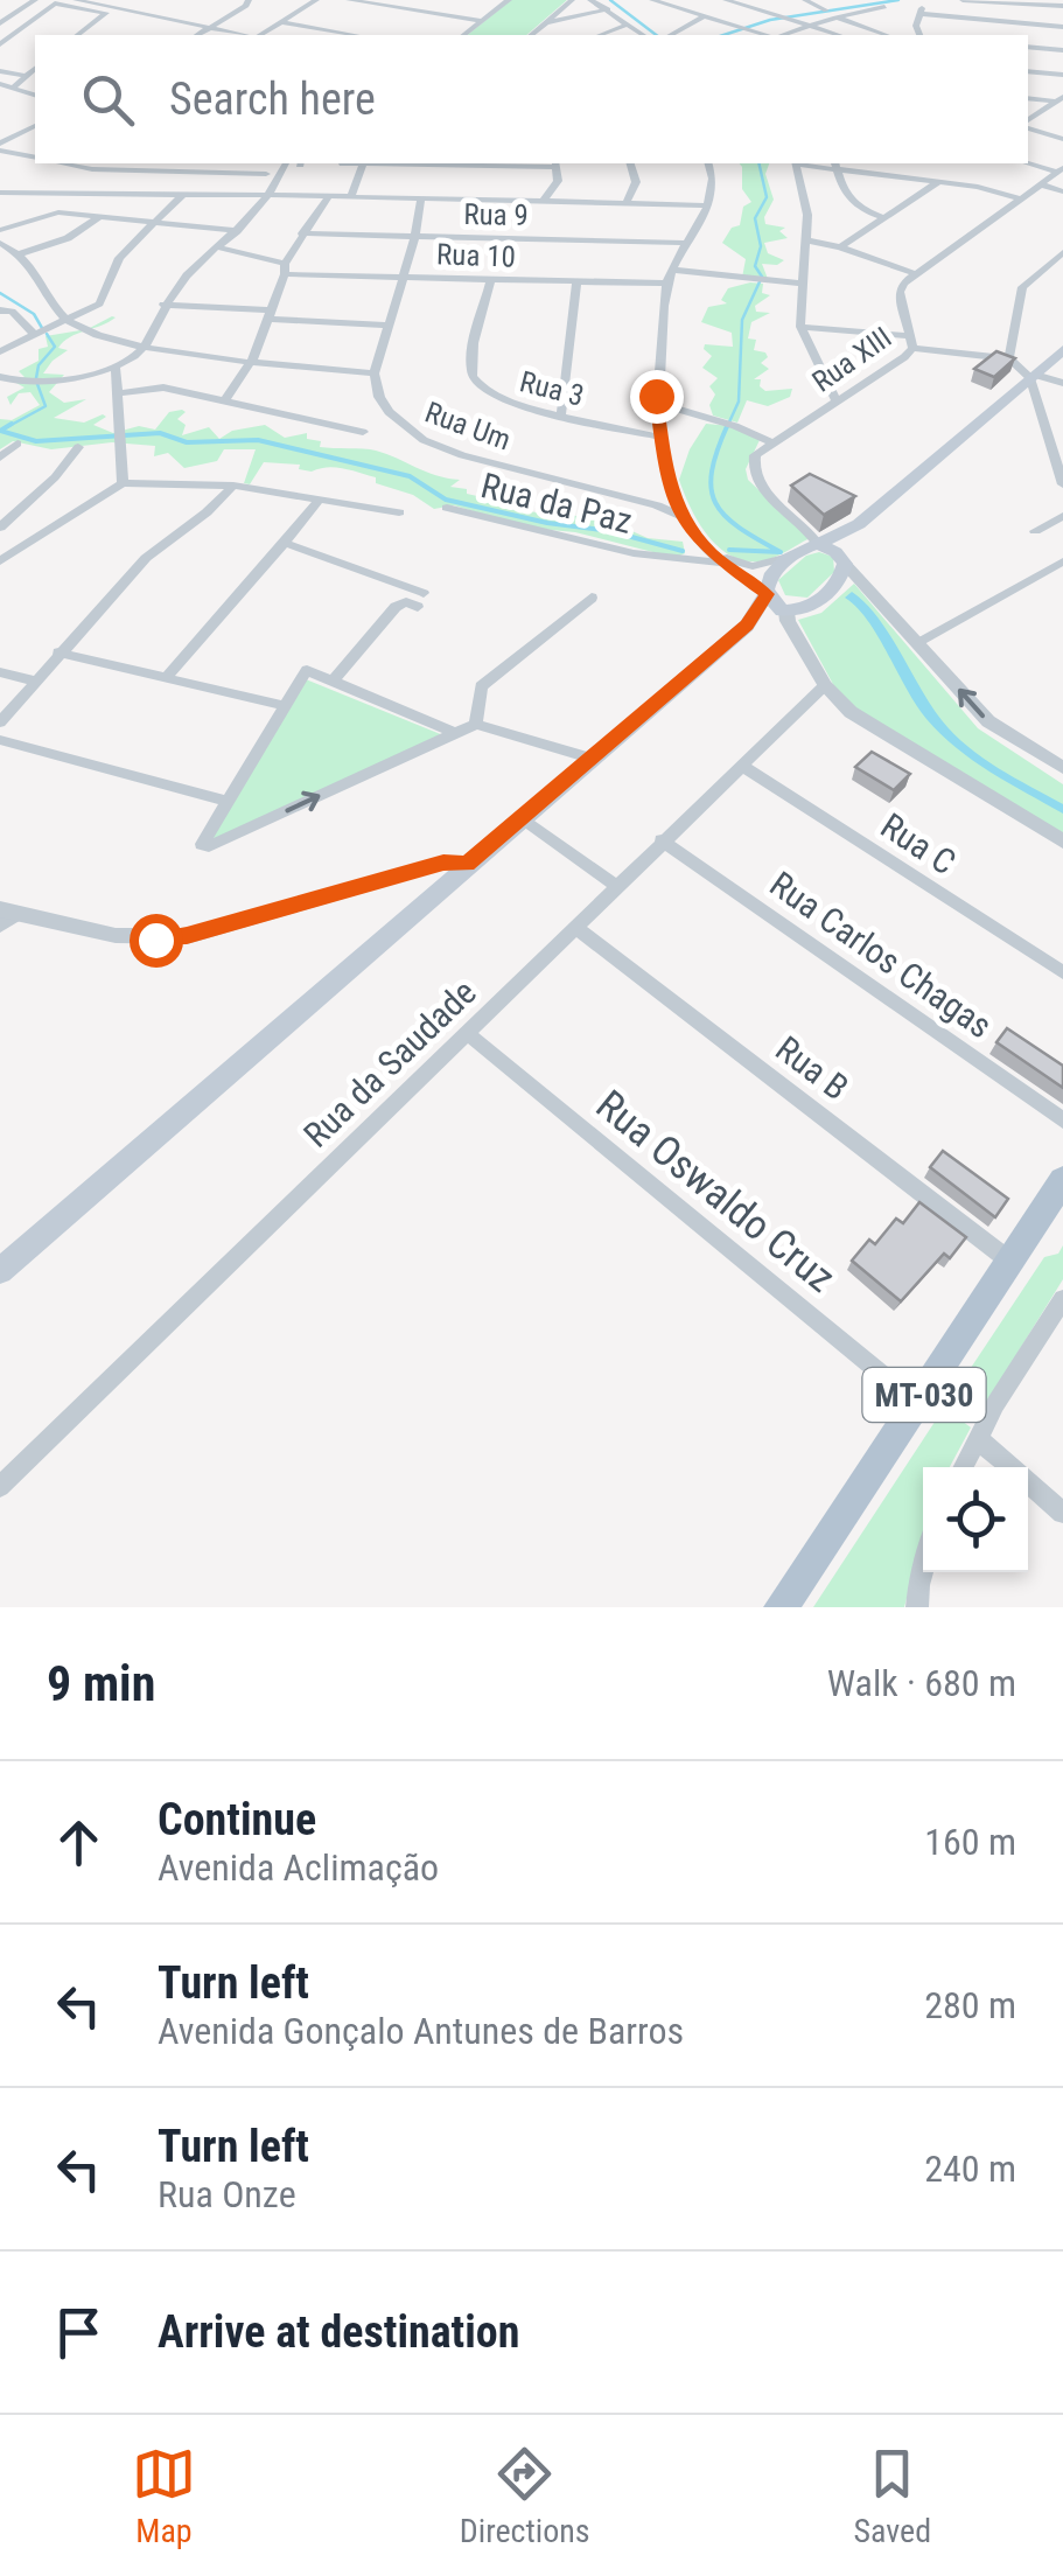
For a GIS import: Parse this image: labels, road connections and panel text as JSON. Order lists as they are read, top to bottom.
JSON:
{
  "streets": {
    "main road": ["MT-030"],
    "street": [
      "Rua 9",
      "Rua 10",
      "Rua XIII",
      "Rua 3",
      "Rua Um",
      "Rua da Paz",
      "Rua C",
      "Rua Carlos Chagas",
      "Rua da Saudade",
      "Rua B",
      "Rua Oswaldo Cruz"
    ]
  },
  "crossings": [
    ["Rua 10", "Rua 3"],
    ["Rua C", "Rua da Saudade"],
    ["Rua Carlos Chagas", "Rua da Saudade"],
    ["Rua da Saudade", "Rua B"],
    ["Rua da Saudade", "Rua Oswaldo Cruz"],
    ["Rua B", "MT-030"],
    ["Rua Oswaldo Cruz", "MT-030"]
  ],
  "page": {
    "search": "Search here",
    "heading": ["9 min", "Walk · 680 m"],
    "list": [
      ["Continue", "Avenida Aclimação", "160 m"],
      ["Turn left", "Avenida Gonçalo Antunes de Barros", "280 m"],
      ["Turn left", "Rua Onze", "240 m"],
      "Arrive at destination"
    ],
    "nav": ["Map", "Directions", "Saved"]
  }
}
